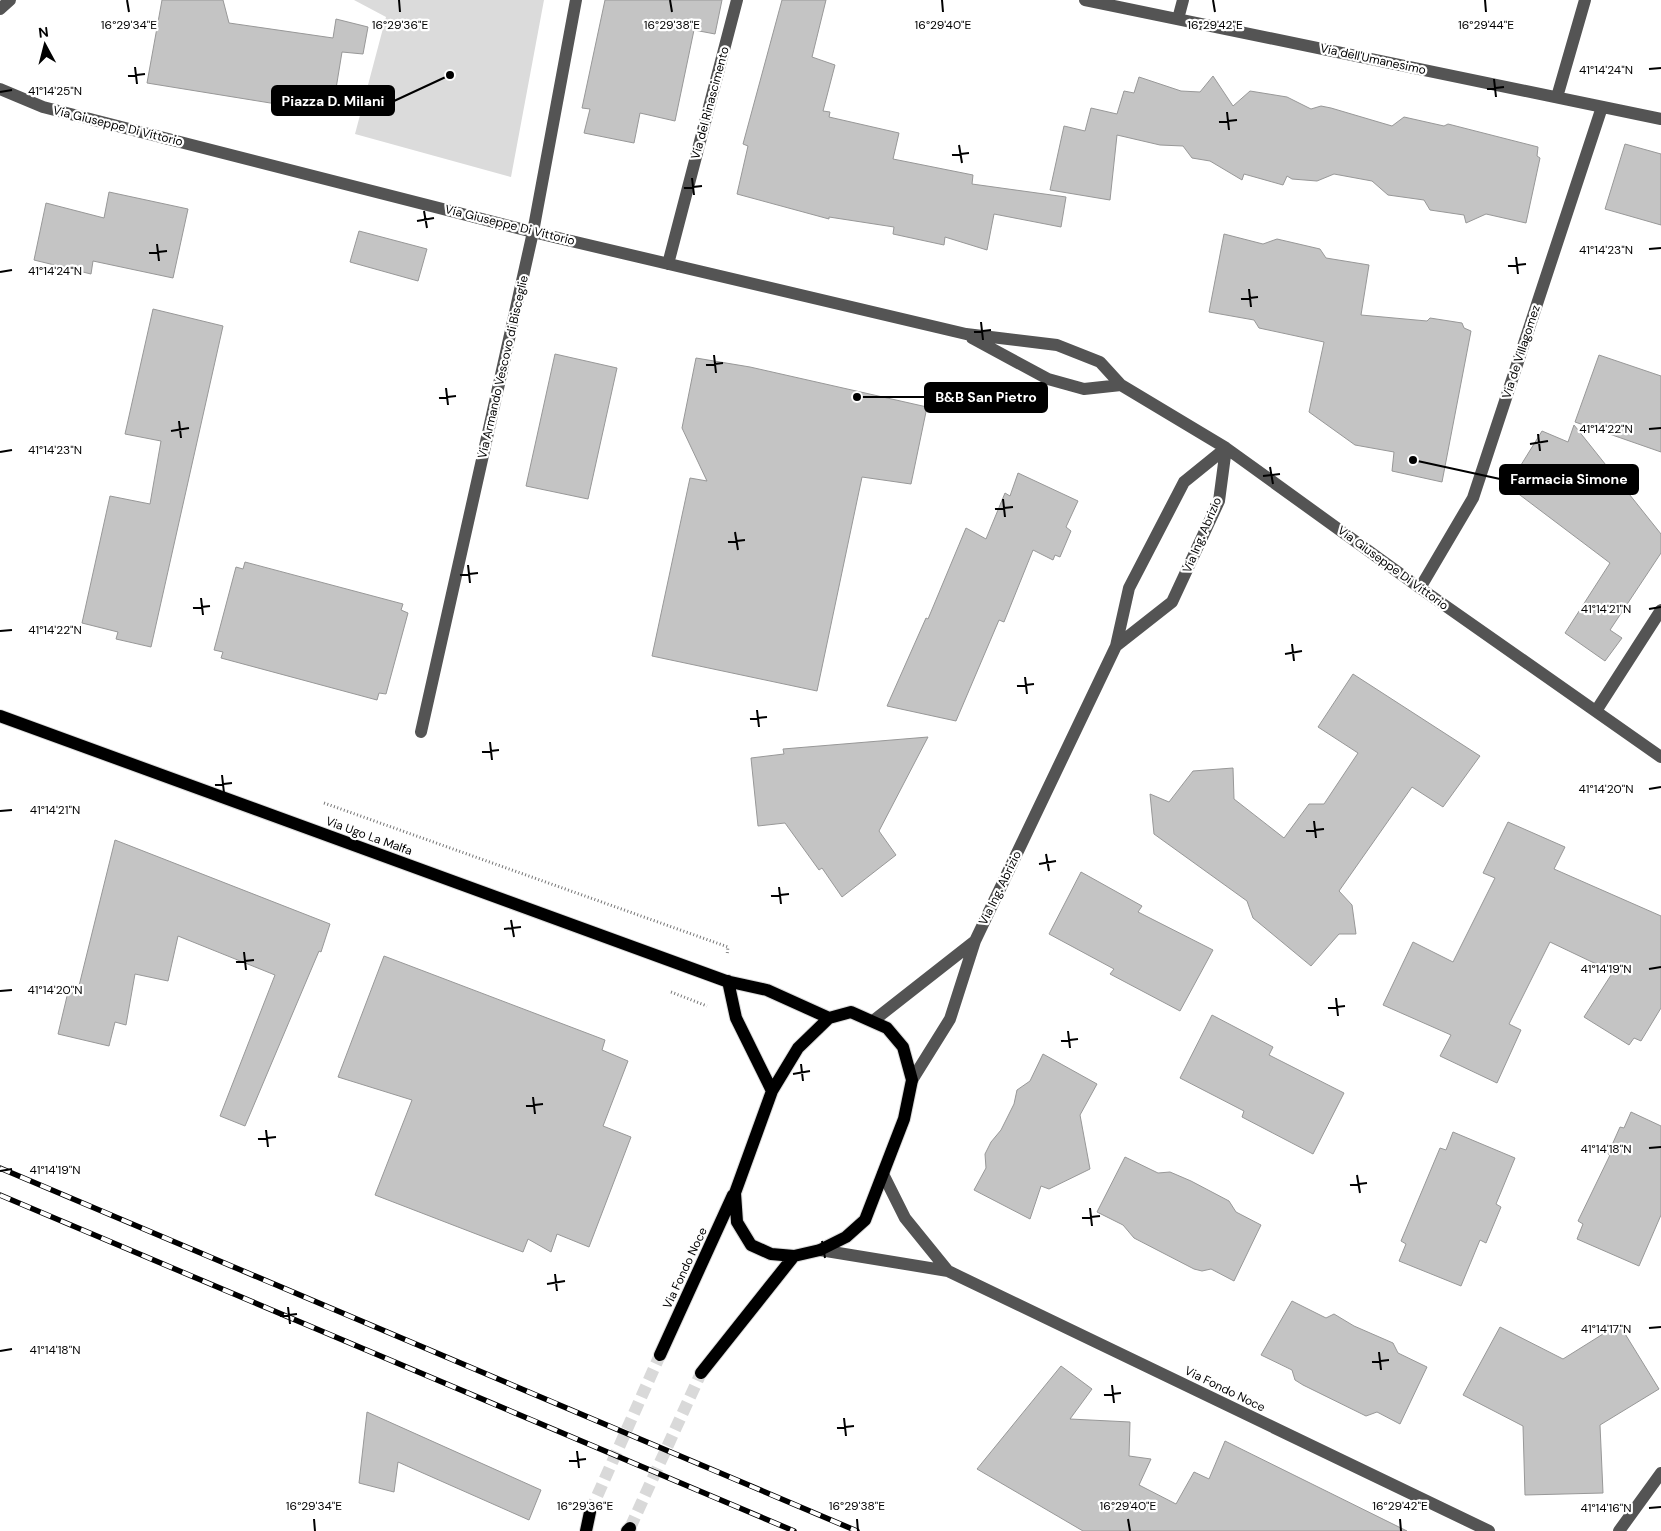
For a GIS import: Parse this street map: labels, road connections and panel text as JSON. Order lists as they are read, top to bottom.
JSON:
{
  "streets": {
    "main road": ["Via Ugo La Malfa", "Via Fondo Noce"],
    "street": [
      "Via dell'Umanesimo",
      "Via del Rinascimento",
      "Via Giuseppe Di Vittorio",
      "Via de Villagomez",
      "Via Armando Vescovo di Bisceglie",
      "Via Ing. Abrizio"
    ]
  },
  "crossings": [
    ["Via dell'Umanesimo", "Via de Villagomez"],
    ["Via del Rinascimento", "Via Giuseppe Di Vittorio"],
    ["Via Giuseppe Di Vittorio", "Via de Villagomez"],
    ["Via Giuseppe Di Vittorio", "Via Armando Vescovo di Bisceglie"],
    ["Via Giuseppe Di Vittorio", "Via Ing. Abrizio"],
    ["Via Ugo La Malfa", "Via Fondo Noce"]
  ],
  "places": ["Piazza D. Milani", "B&B San Pietro", "Farmacia Simone"],
  "north": "top",
  "coordinates": [
    "16°29'34\"E",
    "16°29'36\"E",
    "16°29'38\"E",
    "16°29'40\"E",
    "16°29'42\"E",
    "16°29'44\"E",
    "41°14'24\"N",
    "41°14'25\"N",
    "41°14'23\"N",
    "41°14'22\"N",
    "41°14'21\"N",
    "41°14'20\"N",
    "41°14'19\"N",
    "41°14'18\"N",
    "41°14'17\"N",
    "41°14'16\"N"
  ]
}
